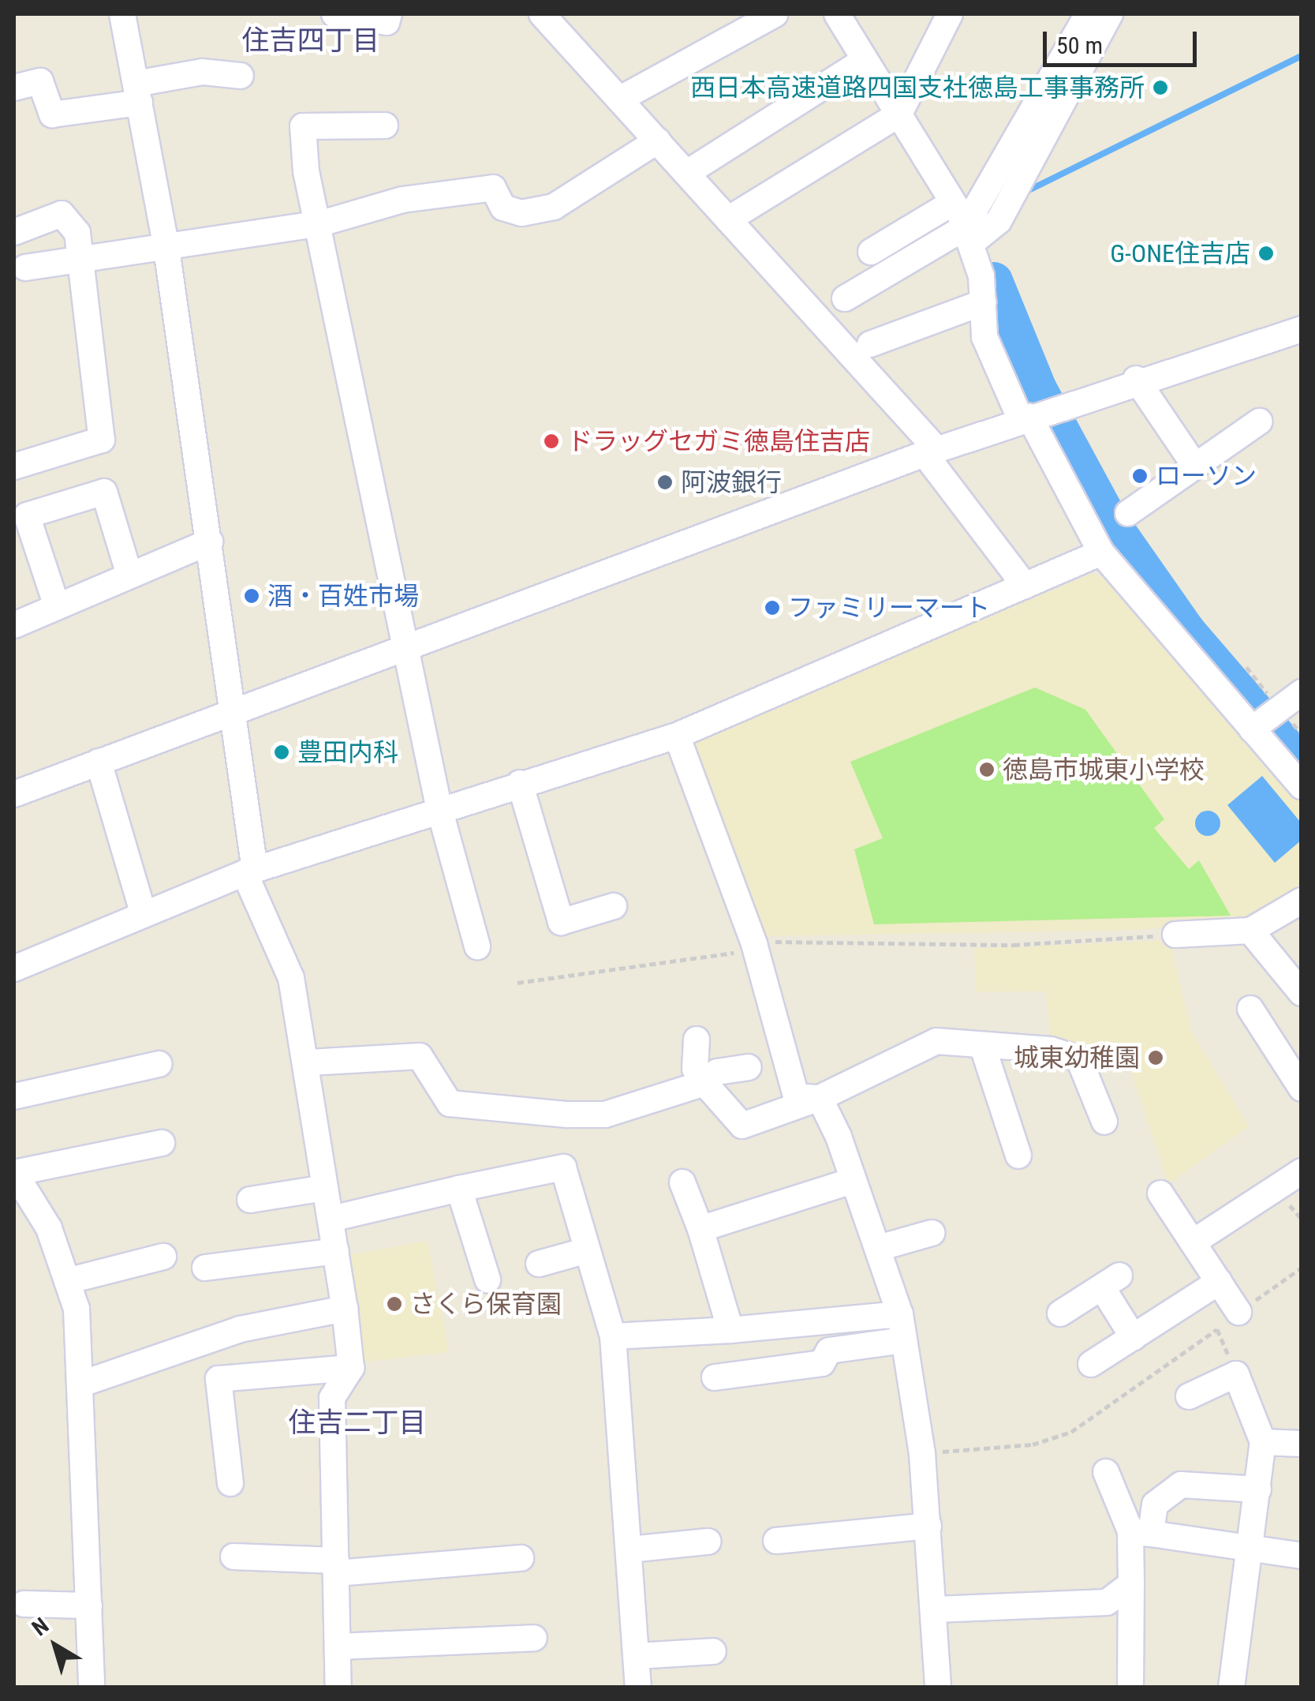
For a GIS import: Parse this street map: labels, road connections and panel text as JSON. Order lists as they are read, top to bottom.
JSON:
{
  "districts": ["住吉四丁目", "住吉二丁目"],
  "places": [
    "西日本高速道路四国支社徳島工事事務所",
    "G-ONE住吉店",
    "ドラッグセガミ徳島住吉店",
    "ローソン",
    "阿波銀行",
    "酒・百姓市場",
    "ファミリーマート",
    "豊田内科",
    "徳島市城東小学校",
    "城東幼稚園",
    "さくら保育園"
  ],
  "scale_bar": "50 m",
  "north": "top left"
}
